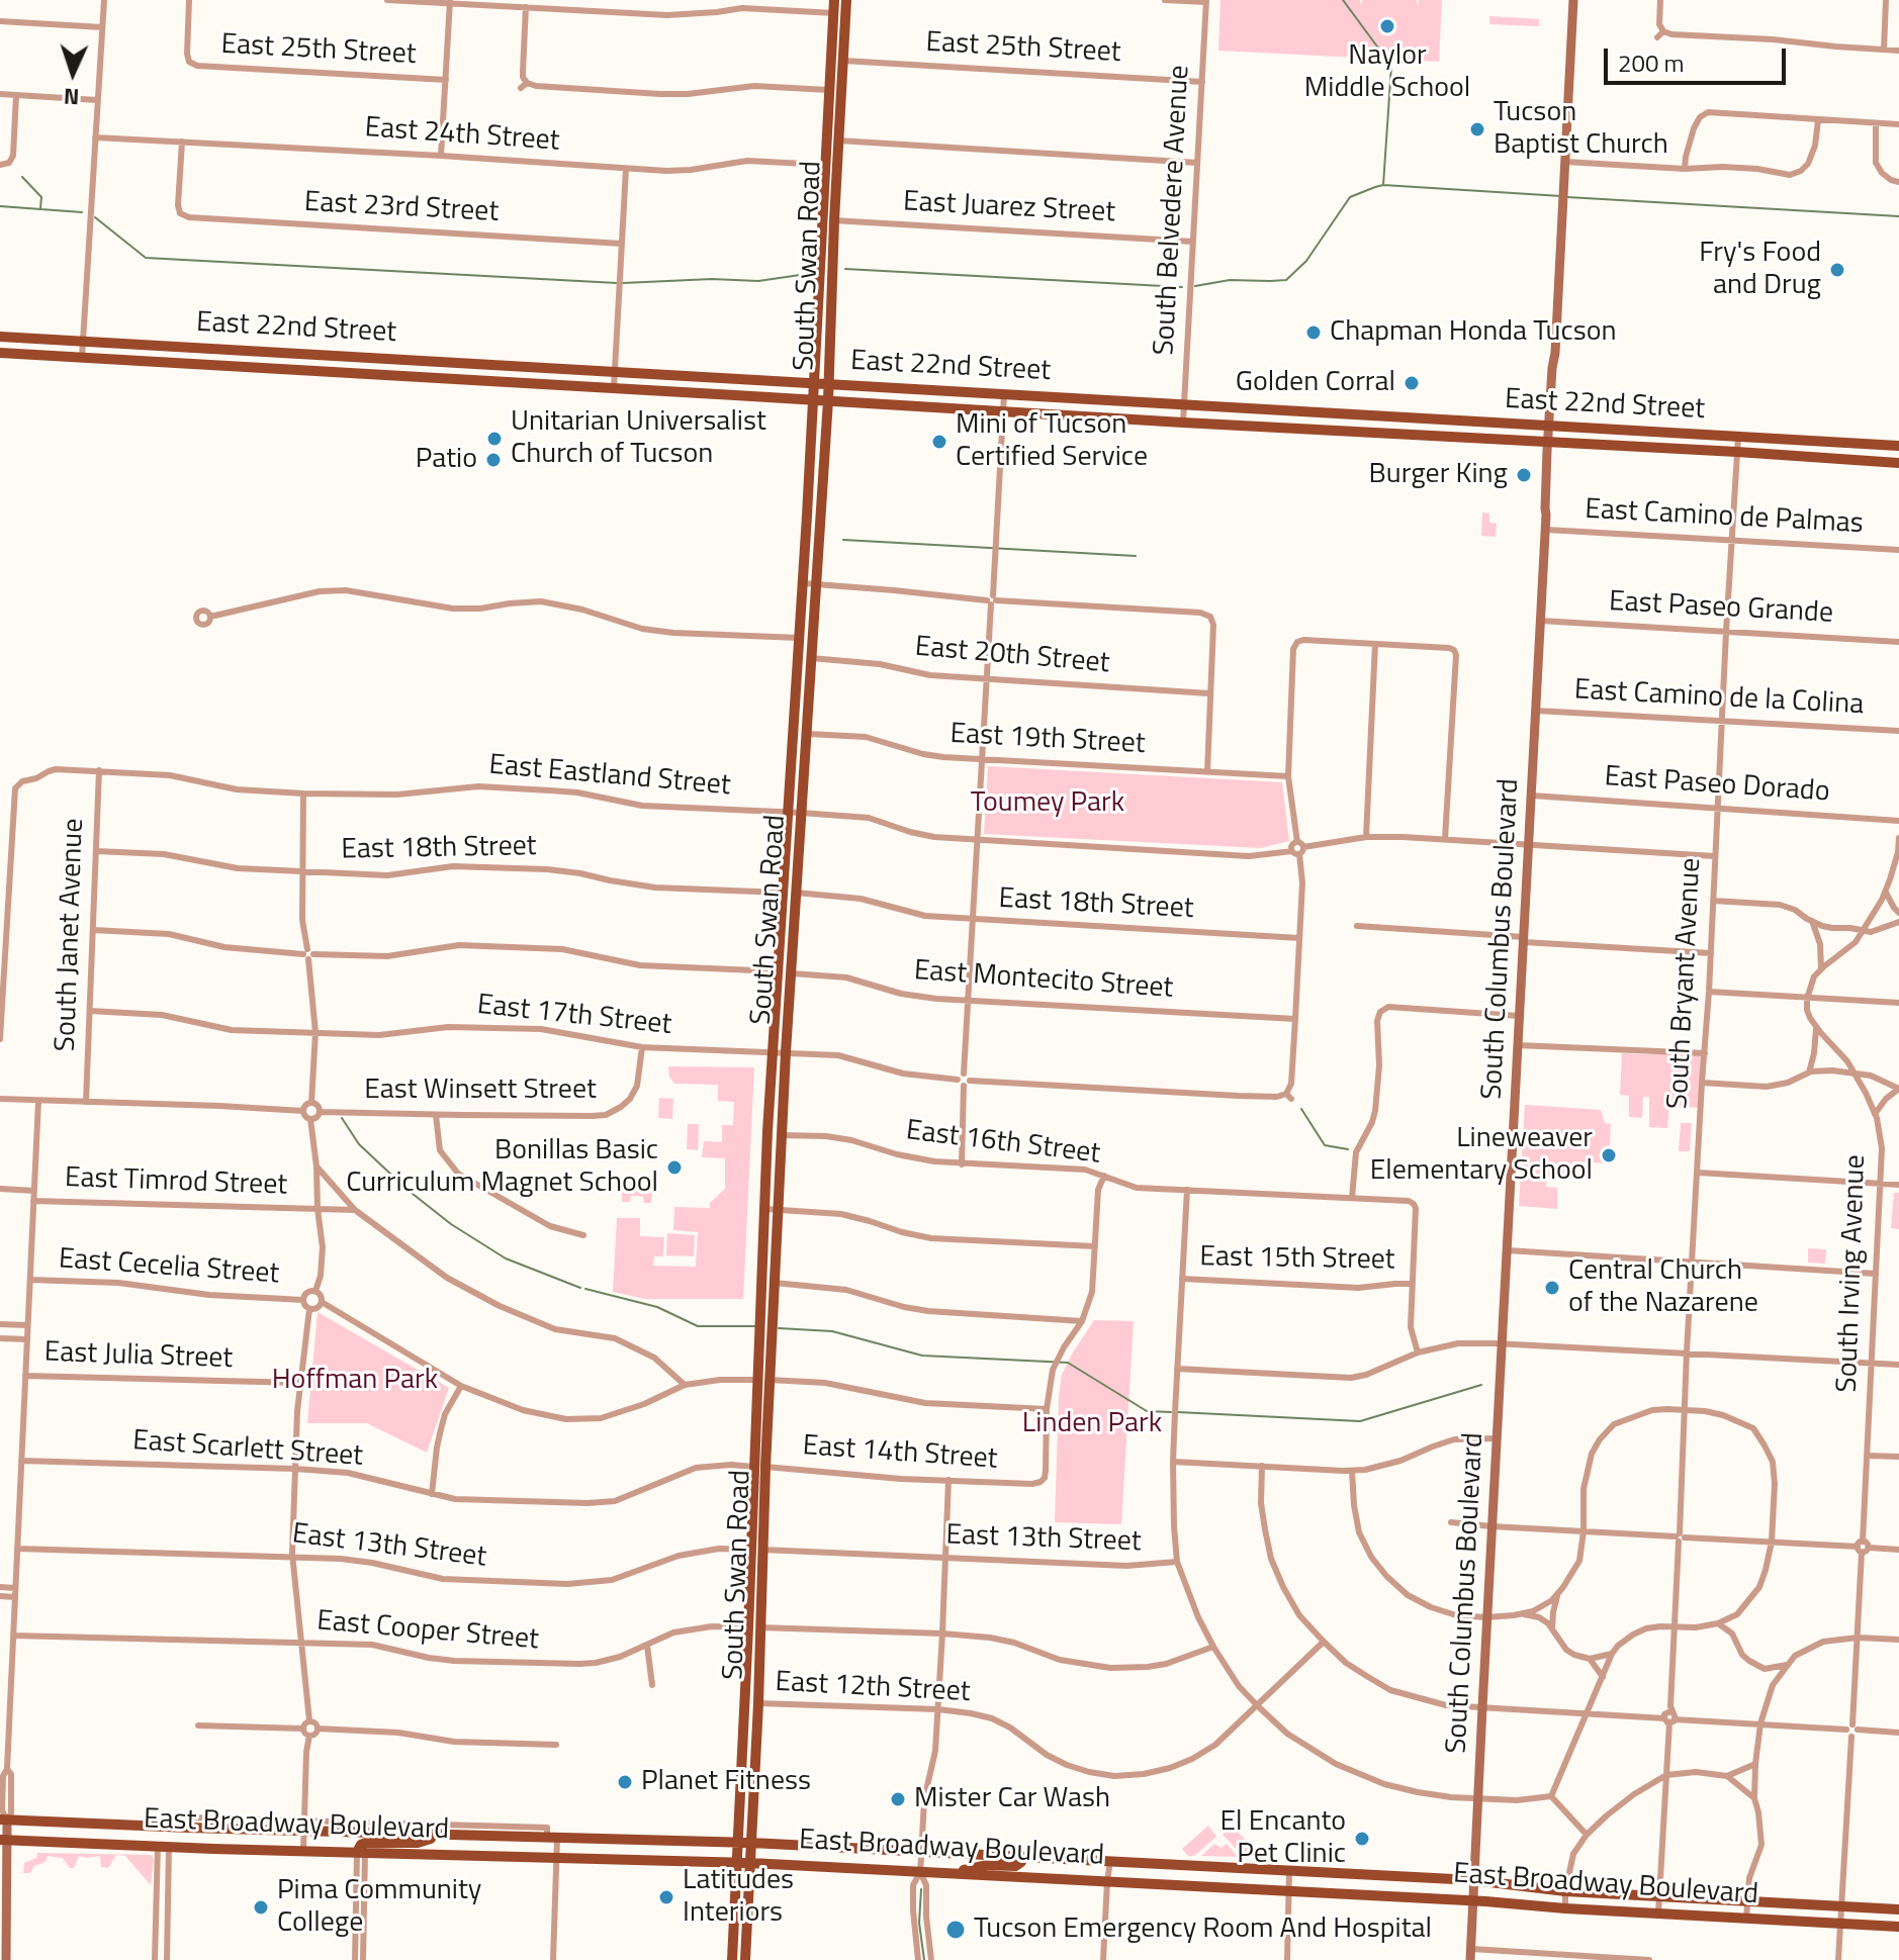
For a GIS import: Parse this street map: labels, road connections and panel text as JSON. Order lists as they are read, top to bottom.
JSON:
{
  "streets": {
    "main road": ["South Swan Road", "East 22nd Street", "East Broadway Boulevard"],
    "street": [
      "East 25th Street",
      "East 24th Street",
      "East 23rd Street",
      "East Juarez Street",
      "South Belvedere Avenue",
      "East Camino de Palmas",
      "East Paseo Grande",
      "East 20th Street",
      "East Camino de la Colina",
      "East 19th Street",
      "East Eastland Street",
      "East Paseo Dorado",
      "East 18th Street",
      "South Janet Avenue",
      "South Columbus Boulevard",
      "East Montecito Street",
      "South Bryant Avenue",
      "East 17th Street",
      "East Winsett Street",
      "East 16th Street",
      "East Timrod Street",
      "East 15th Street",
      "East Cecelia Street",
      "South Irving Avenue",
      "East Julia Street",
      "East Scarlett Street",
      "East 14th Street",
      "East 13th Street",
      "East Cooper Street",
      "East 12th Street"
    ]
  },
  "crossings": [
    ["East 25th Street", "South Belvedere Avenue"],
    ["East 25th Street", "South Swan Road"],
    ["East 24th Street", "South Swan Road"],
    ["East Juarez Street", "South Belvedere Avenue"],
    ["East Juarez Street", "South Swan Road"],
    ["South Belvedere Avenue", "East 22nd Street"],
    ["South Swan Road", "East 22nd Street"],
    ["South Swan Road", "East 20th Street"],
    ["South Swan Road", "East 19th Street"],
    ["South Swan Road", "East Eastland Street"],
    ["South Swan Road", "East 18th Street"],
    ["South Swan Road", "East Montecito Street"],
    ["South Swan Road", "East 17th Street"],
    ["South Swan Road", "East 16th Street"],
    ["South Swan Road", "East Scarlett Street"],
    ["South Swan Road", "East 14th Street"],
    ["South Swan Road", "East 13th Street"],
    ["South Swan Road", "East Cooper Street"],
    ["South Swan Road", "East 12th Street"],
    ["South Swan Road", "East Broadway Boulevard"],
    ["East 22nd Street", "South Columbus Boulevard"],
    ["East 22nd Street", "South Bryant Avenue"],
    ["East Camino de Palmas", "South Columbus Boulevard"],
    ["East Camino de Palmas", "South Bryant Avenue"],
    ["East Paseo Grande", "South Columbus Boulevard"],
    ["East Paseo Grande", "South Bryant Avenue"],
    ["East Camino de la Colina", "South Columbus Boulevard"],
    ["East Camino de la Colina", "South Bryant Avenue"],
    ["East Eastland Street", "South Janet Avenue"],
    ["East Eastland Street", "South Columbus Boulevard"],
    ["East Eastland Street", "South Bryant Avenue"],
    ["East Paseo Dorado", "South Columbus Boulevard"],
    ["East Paseo Dorado", "South Bryant Avenue"],
    ["East 18th Street", "South Janet Avenue"],
    ["South Janet Avenue", "East 17th Street"],
    ["South Columbus Boulevard", "East Broadway Boulevard"],
    ["East 17th Street", "East Winsett Street"],
    ["East 16th Street", "East 15th Street"]
  ],
  "parks": ["Toumey Park", "Hoffman Park", "Linden Park"],
  "places": [
    "Naylor Middle School",
    "Tucson Baptist Church",
    "Fry's Food and Drug",
    "Chapman Honda Tucson",
    "Golden Corral",
    "Unitarian Universalist Church of Tucson",
    "Mini of Tucson Certified Service",
    "Patio",
    "Burger King",
    "Lineweaver Elementary School",
    "Bonillas Basic Curriculum Magnet School",
    "Central Church of the Nazarene",
    "Planet Fitness",
    "Mister Car Wash",
    "El Encanto Pet Clinic",
    "Latitudes Interiors",
    "Pima Community College",
    "Tucson Emergency Room And Hospital"
  ],
  "scale_bar": "200 m",
  "north": "bottom"
}
